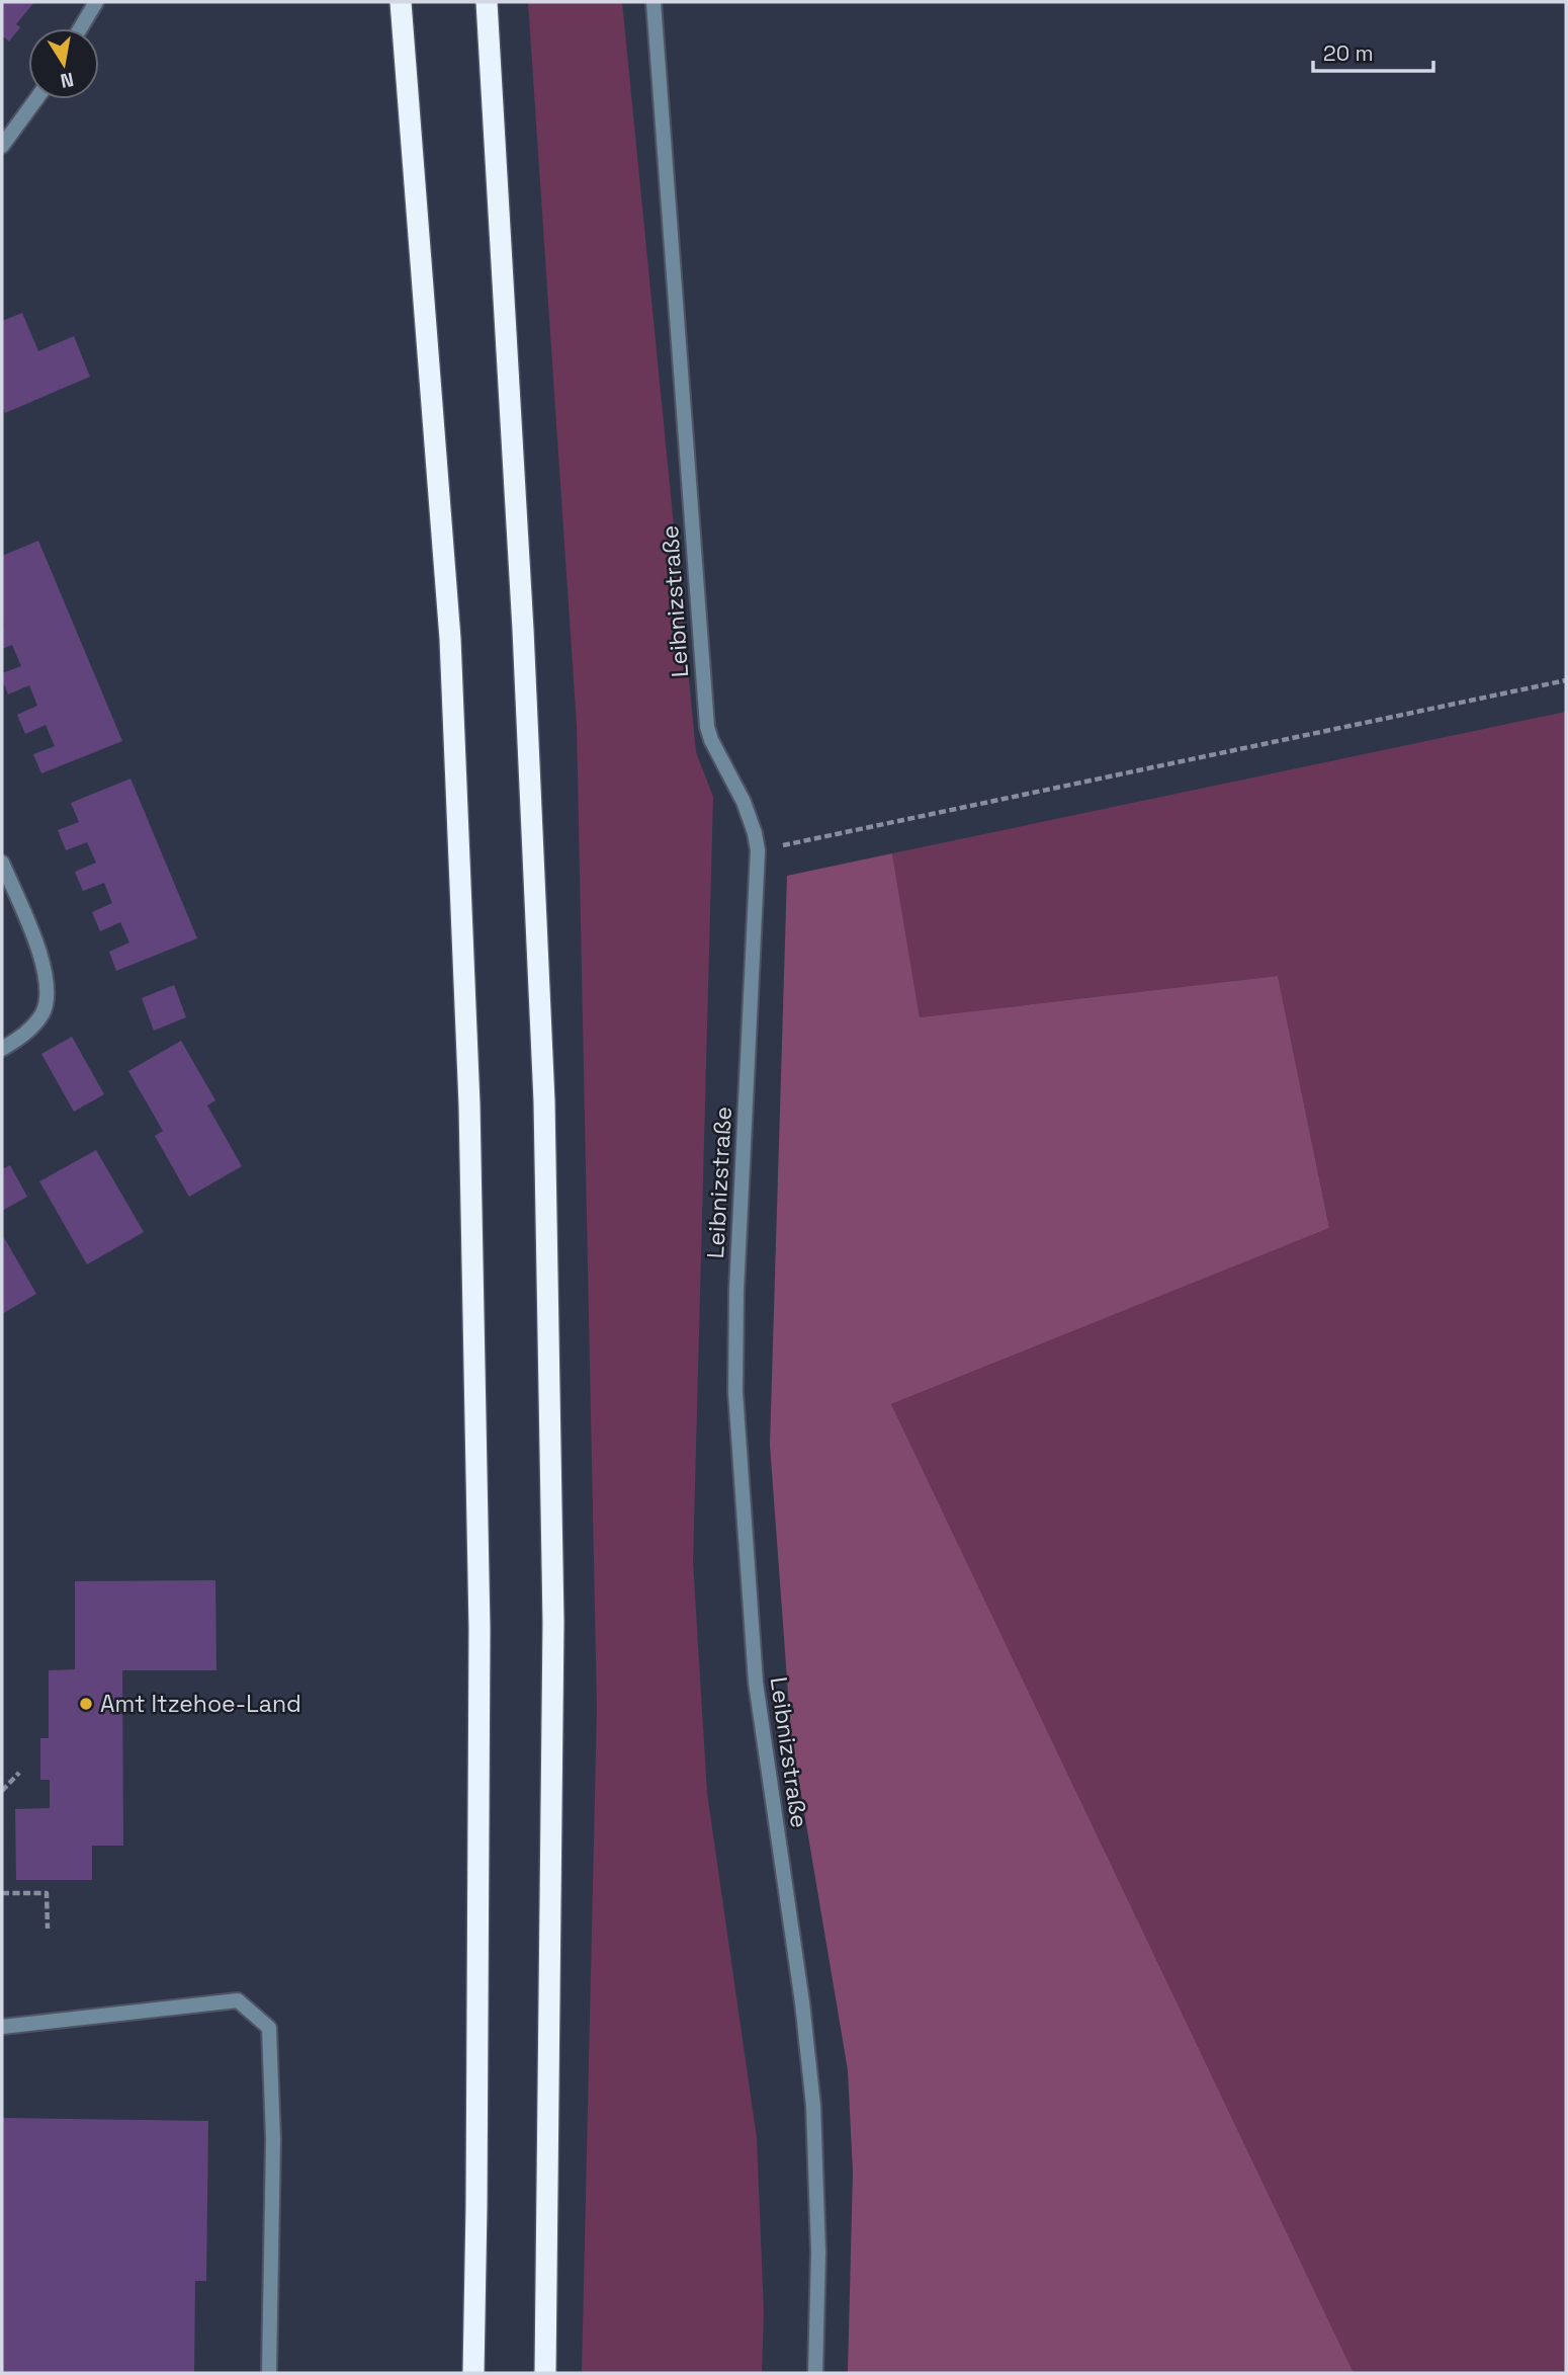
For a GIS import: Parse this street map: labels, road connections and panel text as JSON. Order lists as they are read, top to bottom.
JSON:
{
  "streets": {
    "street": ["Leibnizstraße"]
  },
  "places": ["Amt Itzehoe-Land"],
  "scale_bar": "20 m",
  "north": "bottom"
}
